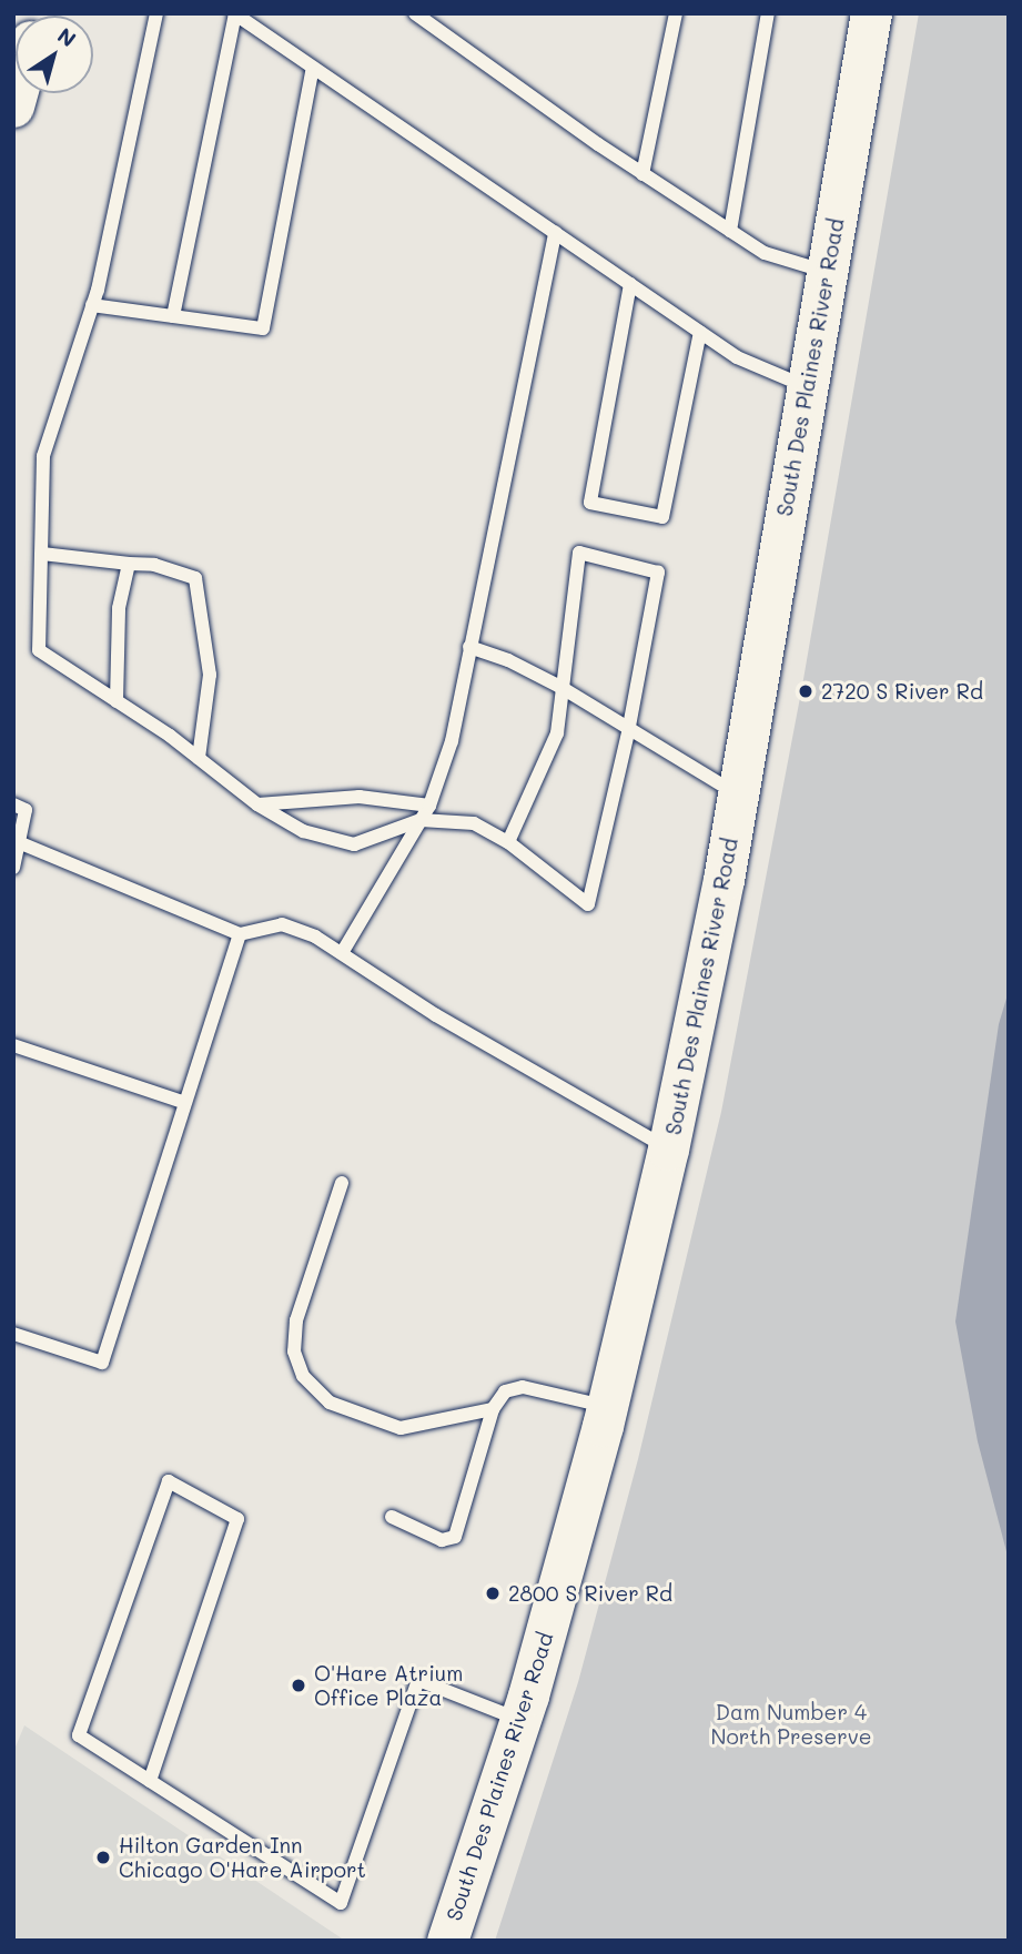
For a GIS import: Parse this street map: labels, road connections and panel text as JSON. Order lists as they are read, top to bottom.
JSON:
{
  "streets": {
    "main road": ["South Des Plaines River Road"]
  },
  "parks": ["Dam Number 4 North Preserve"],
  "places": [
    "2720 S River Rd",
    "2800 S River Rd",
    "O'Hare Atrium Office Plaza",
    "Hilton Garden Inn Chicago O'Hare Airport"
  ],
  "north": "top right"
}
